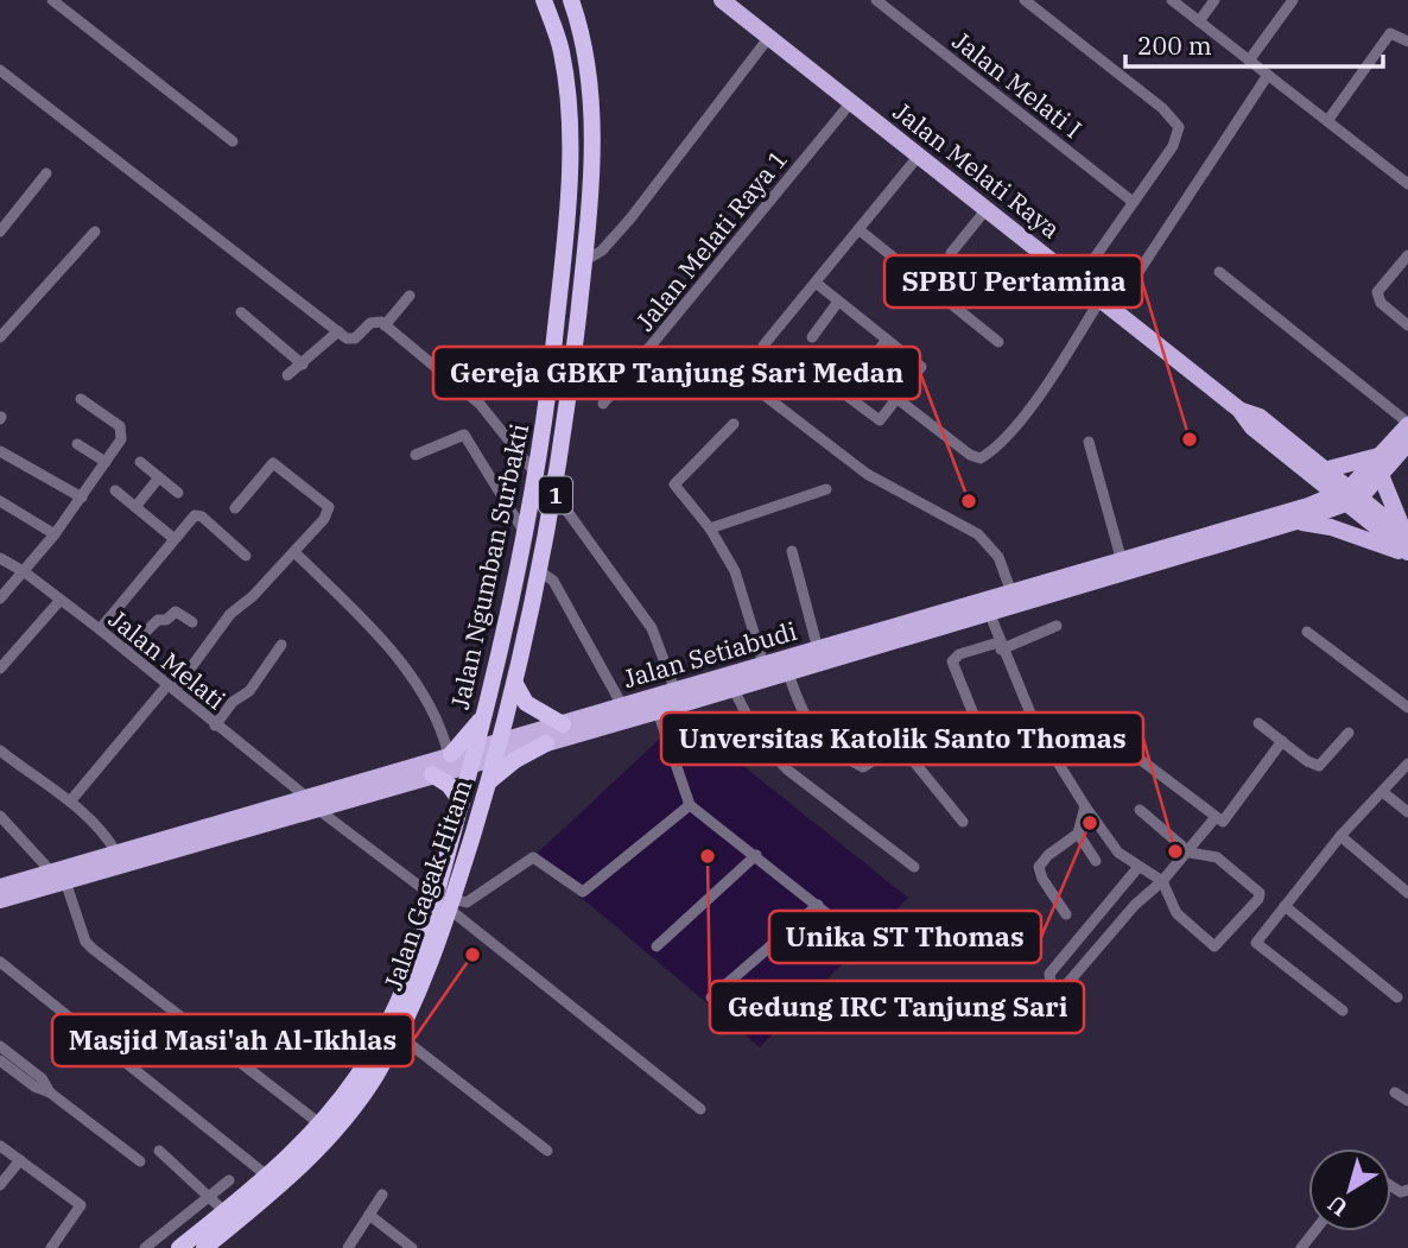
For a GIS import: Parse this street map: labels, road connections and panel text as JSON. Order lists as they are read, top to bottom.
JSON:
{
  "streets": {
    "highway": ["1", "Jalan Ngumban Surbakti", "Jalan Gagak Hitam"],
    "main road": ["Jalan Melati Raya", "Jalan Setiabudi"],
    "street": ["Jalan Melati I", "Jalan Melati Raya 1", "Jalan Melati"]
  },
  "crossings": [
    ["Jalan Melati Raya", "Jalan Melati Raya 1"],
    ["Jalan Melati Raya", "Jalan Setiabudi"],
    ["Jalan Ngumban Surbakti", "Jalan Setiabudi"],
    ["Jalan Ngumban Surbakti", "Jalan Gagak Hitam"],
    ["Jalan Setiabudi", "Jalan Melati"],
    ["Jalan Setiabudi", "Jalan Gagak Hitam"],
    ["Jalan Melati", "Jalan Gagak Hitam"]
  ],
  "places": [
    "SPBU Pertamina",
    "Gereja GBKP Tanjung Sari Medan",
    "Unika ST Thomas",
    "Unversitas Katolik Santo Thomas",
    "Gedung IRC Tanjung Sari",
    "Masjid Masi'ah Al-Ikhlas"
  ],
  "scale_bar": "200 m",
  "north": "bottom left"
}
